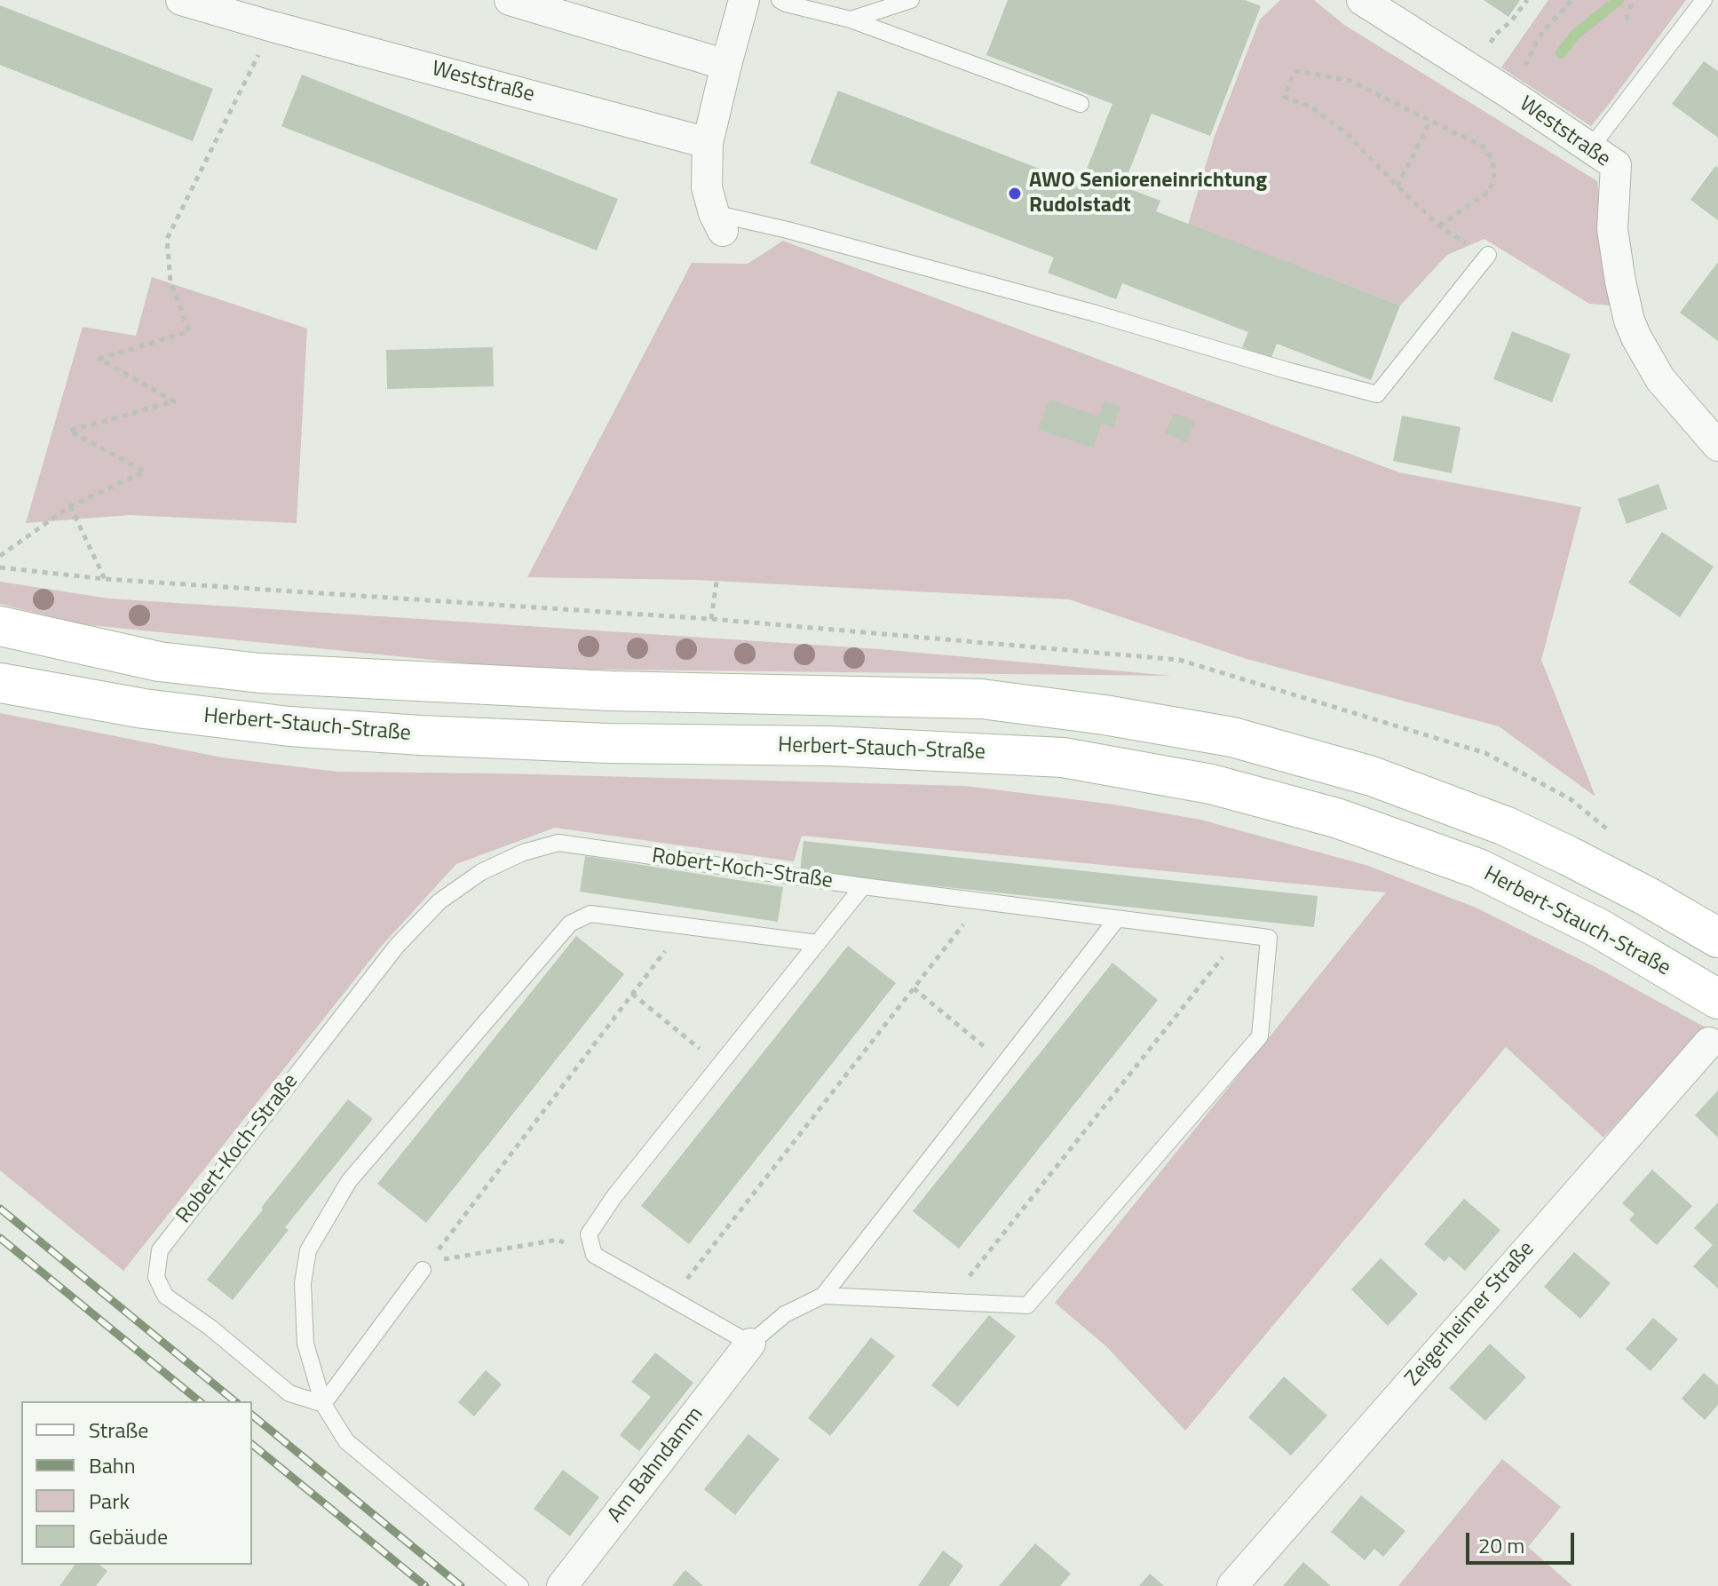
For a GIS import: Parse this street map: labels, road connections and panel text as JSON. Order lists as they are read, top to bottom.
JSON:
{
  "streets": {
    "main road": ["Herbert-Stauch-Straße"],
    "street": ["Weststraße", "Zeigerheimer Straße", "Am Bahndamm"],
    "lane": ["Robert-Koch-Straße"]
  },
  "crossings": [
    ["Robert-Koch-Straße", "Am Bahndamm"]
  ],
  "places": ["AWO Senioreneinrichtung Rudolstadt"],
  "legend": [
    "Straße",
    "Bahn",
    "Park",
    "Gebäude"
  ],
  "scale_bar": "20 m"
}
